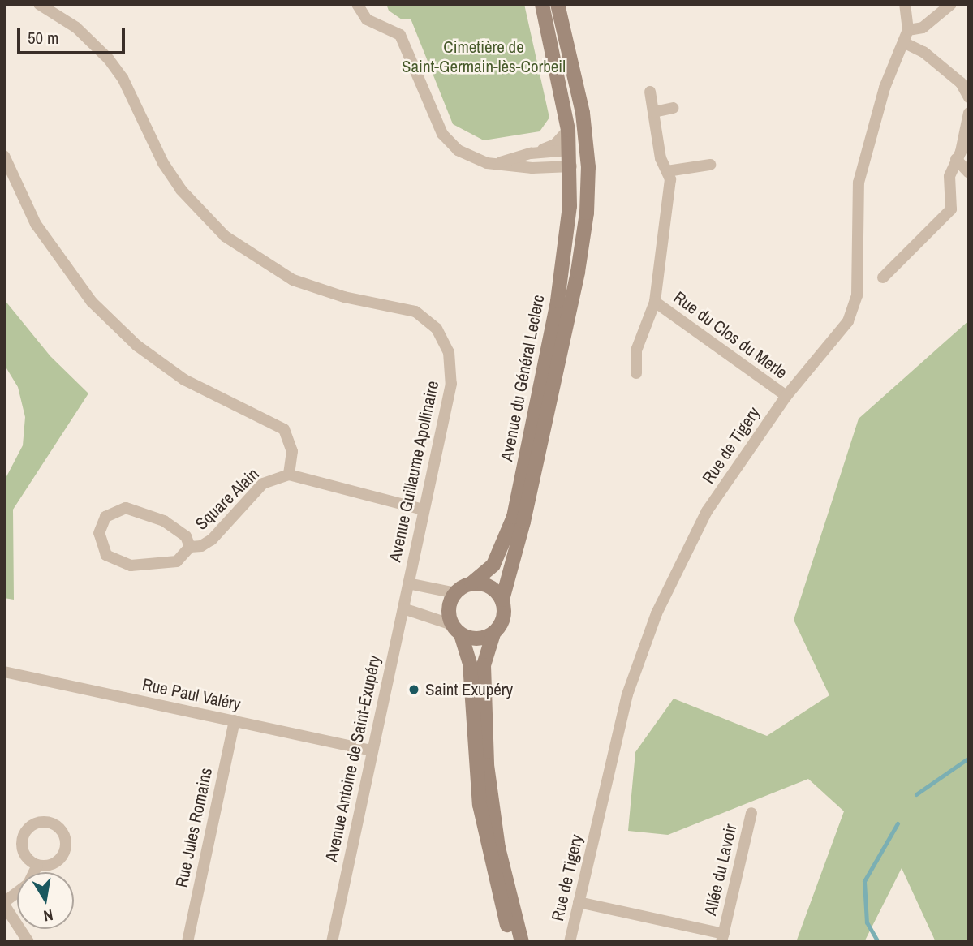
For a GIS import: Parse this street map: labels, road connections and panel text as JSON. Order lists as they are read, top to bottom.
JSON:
{
  "streets": {
    "main road": ["Avenue du Général Leclerc"],
    "street": [
      "Rue du Clos du Merle",
      "Rue de Tigery",
      "Avenue Guillaume Apollinaire",
      "Square Alain",
      "Rue Paul Valéry",
      "Avenue Antoine de Saint-Exupéry",
      "Rue Jules Romains",
      "Allée du Lavoir"
    ]
  },
  "crossings": [
    ["Rue du Clos du Merle", "Rue de Tigery"],
    ["Avenue Guillaume Apollinaire", "Avenue Antoine de Saint-Exupéry"],
    ["Rue Paul Valéry", "Avenue Antoine de Saint-Exupéry"],
    ["Rue Paul Valéry", "Rue Jules Romains"]
  ],
  "parks": ["Cimetière de Saint-Germain-lès-Corbeil"],
  "places": ["Saint Exupéry"],
  "scale_bar": "50 m",
  "north": "bottom"
}
